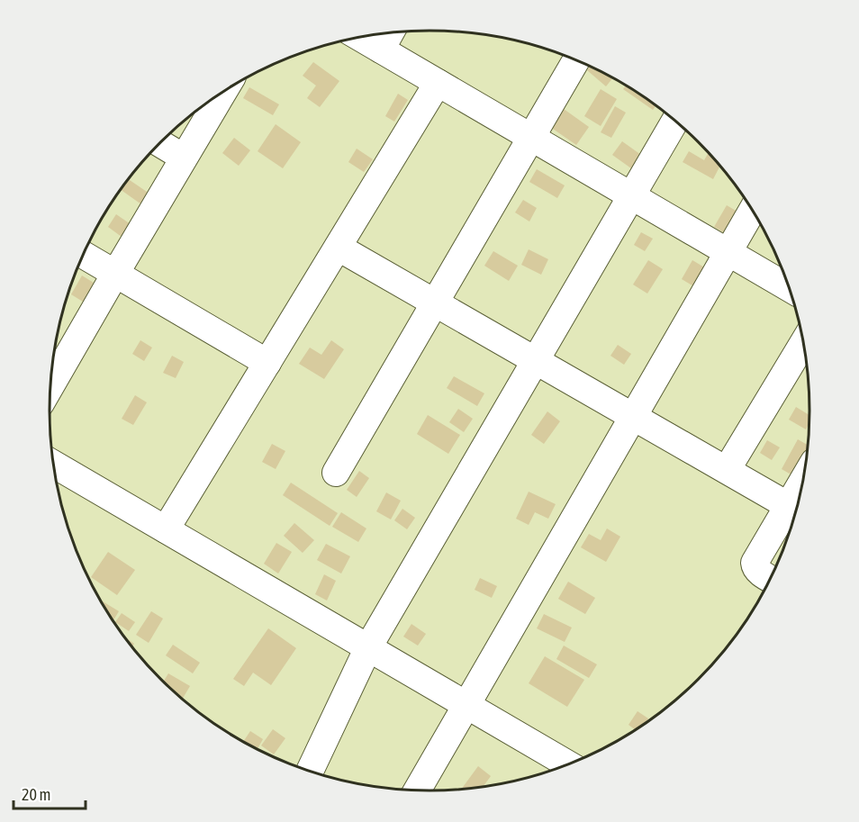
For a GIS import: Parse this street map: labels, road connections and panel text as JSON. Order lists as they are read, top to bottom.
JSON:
{
  "scale_bar": "20 m"
}
